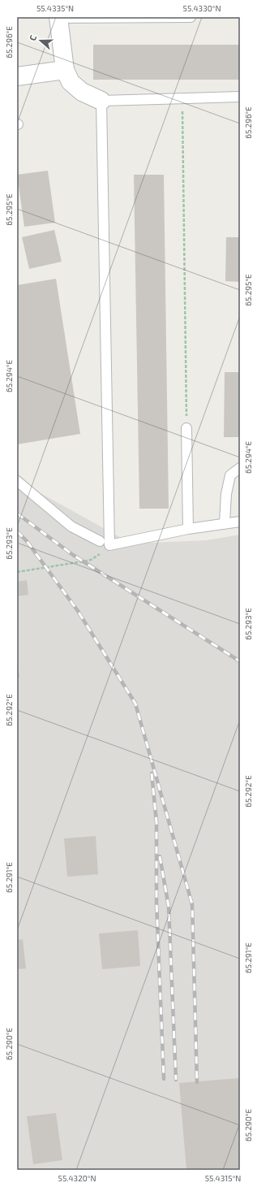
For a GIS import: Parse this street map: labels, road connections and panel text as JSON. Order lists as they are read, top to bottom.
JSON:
{
  "north": "left",
  "coordinates": [
    "55.4335°N",
    "55.4330°N",
    "65.296°E",
    "65.295°E",
    "65.294°E",
    "65.293°E",
    "65.292°E",
    "65.291°E",
    "65.290°E",
    "55.4320°N",
    "55.4315°N"
  ]
}
